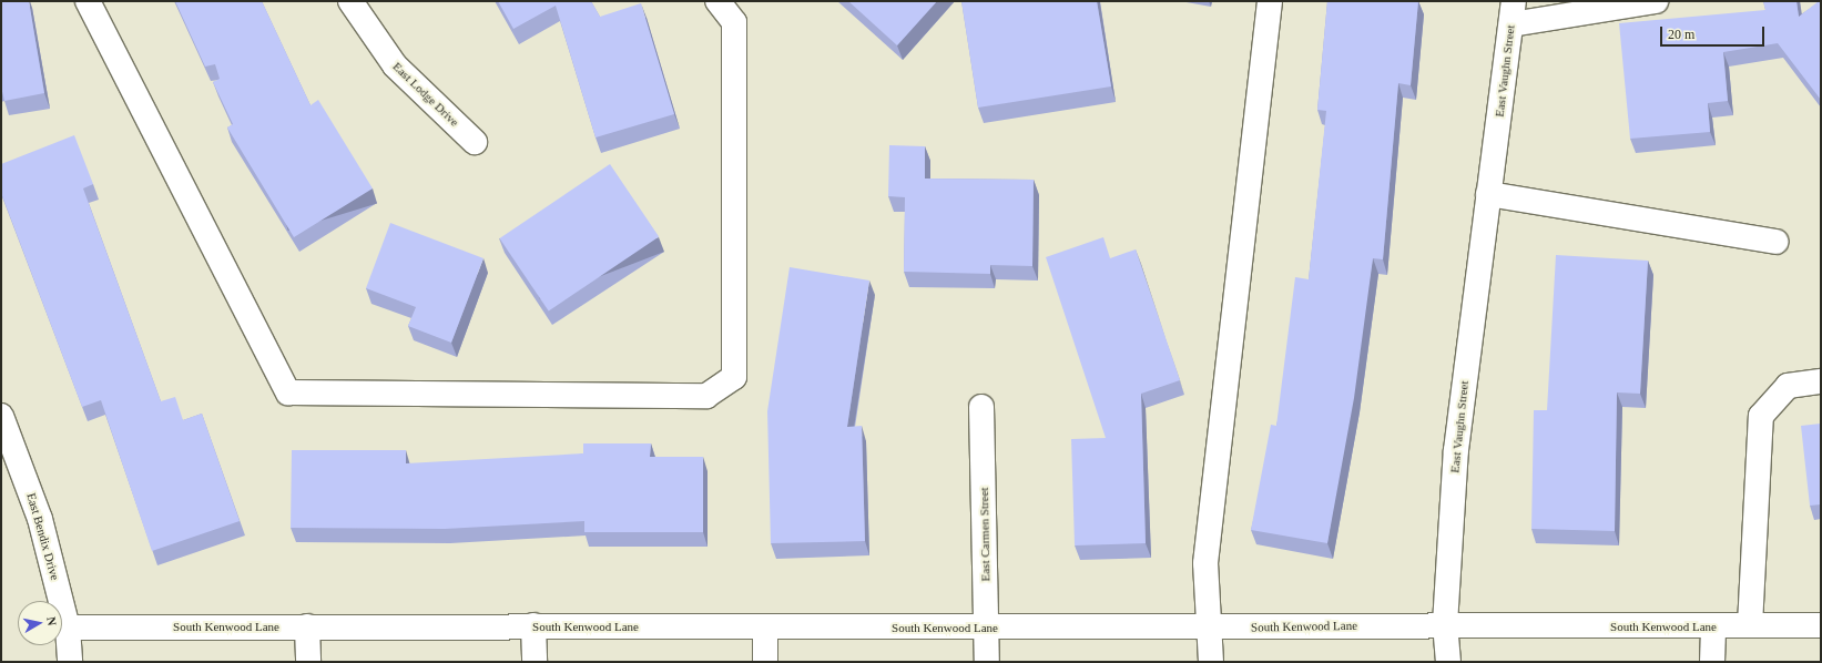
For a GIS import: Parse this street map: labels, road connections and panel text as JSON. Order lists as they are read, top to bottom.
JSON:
{
  "streets": {
    "street": [
      "East Vaughn Street",
      "East Lodge Drive",
      "East Carmen Street",
      "East Bendix Drive",
      "South Kenwood Lane"
    ]
  },
  "crossings": [
    ["East Vaughn Street", "South Kenwood Lane"],
    ["East Carmen Street", "South Kenwood Lane"],
    ["East Bendix Drive", "South Kenwood Lane"]
  ],
  "scale_bar": "20 m",
  "north": "right"
}
